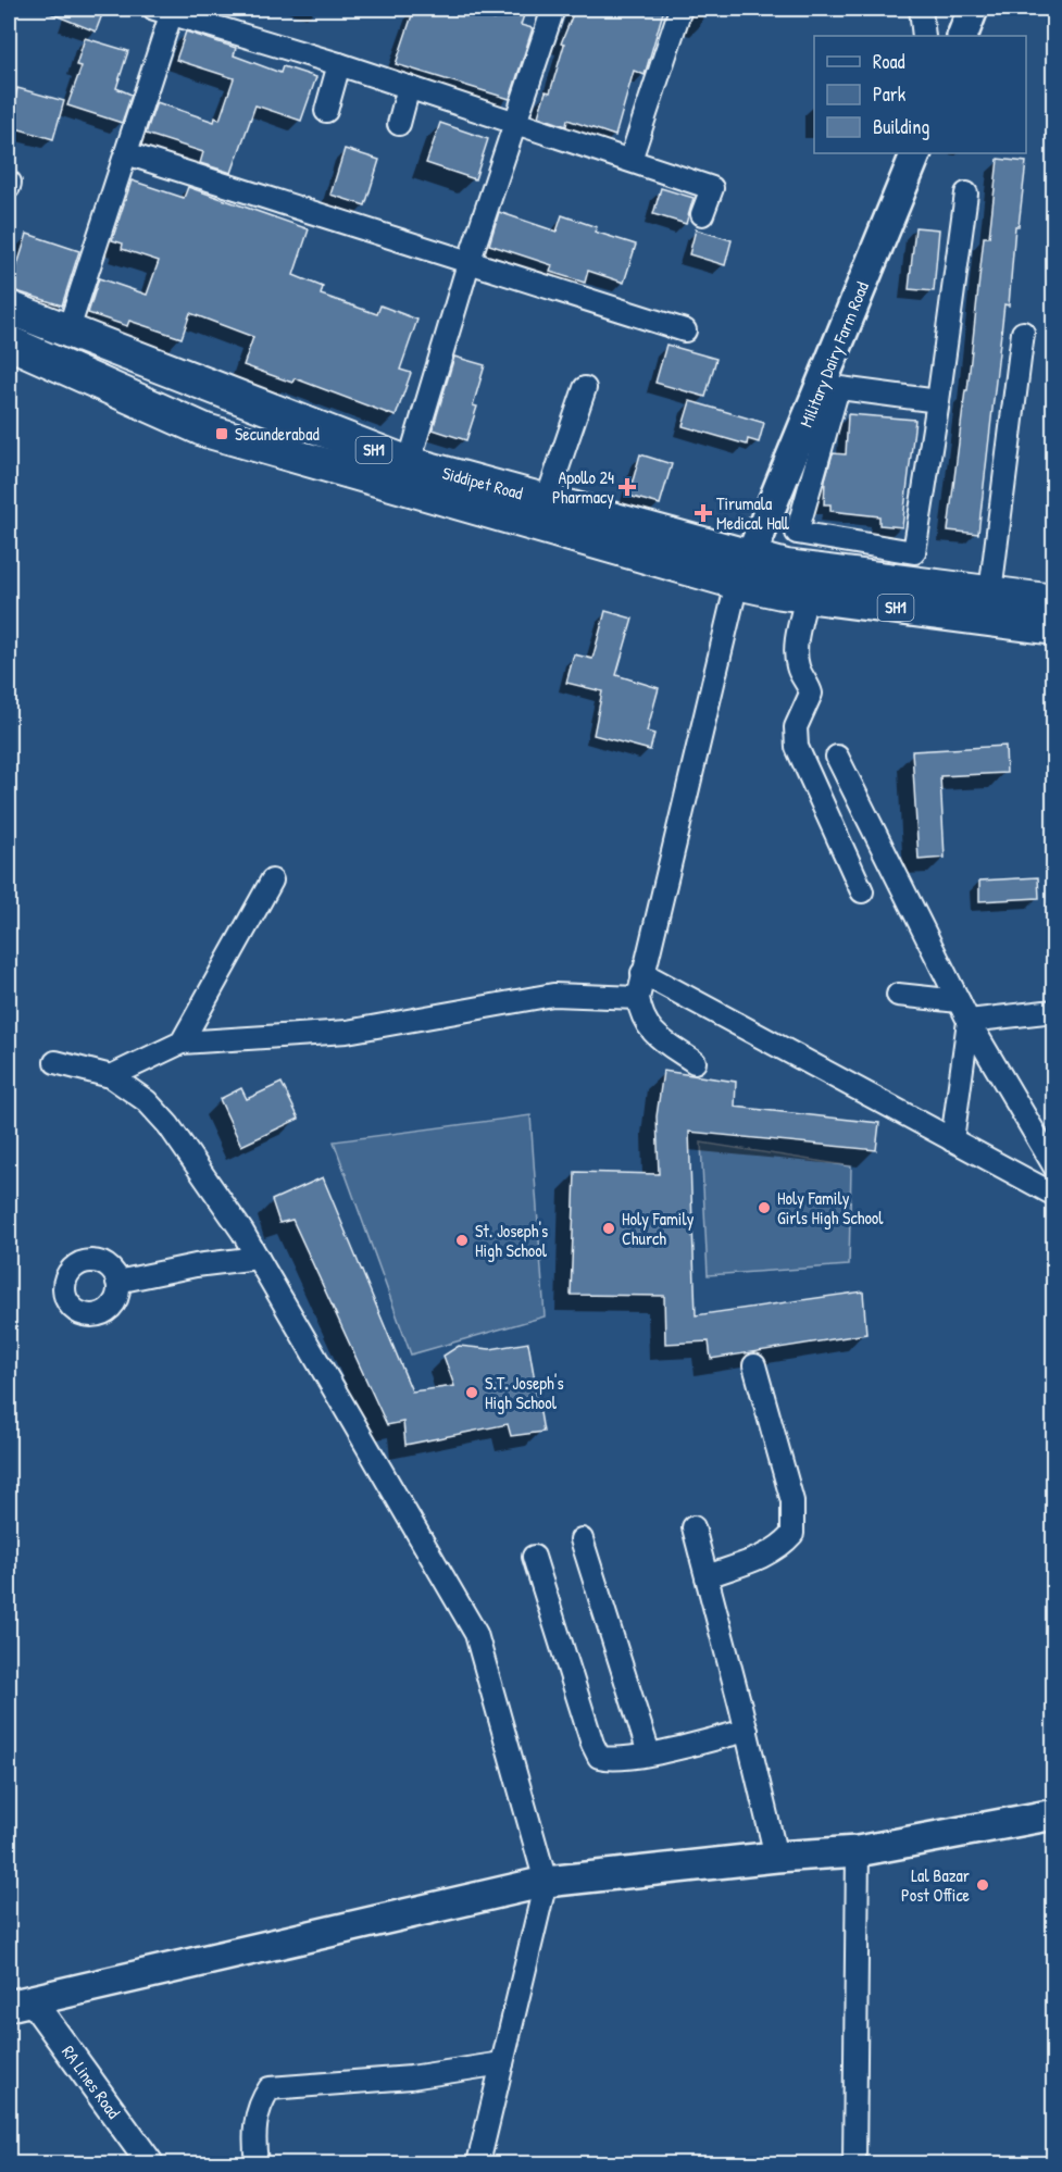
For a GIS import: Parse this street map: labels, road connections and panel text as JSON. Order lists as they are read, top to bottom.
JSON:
{
  "streets": {
    "main road": ["Military Dairy Farm Road", "SH1", "Siddipet Road"],
    "street": ["RA Lines Road"]
  },
  "crossings": [
    ["Military Dairy Farm Road", "Siddipet Road"]
  ],
  "places": {
    "transit": ["Secunderabad"],
    "health": ["Apollo 24 Pharmacy", "Tirumala Medical Hall"],
    "other": [
      "Holy Family Girls High School",
      "Holy Family Church",
      "St. Joseph's High School",
      "S.T. Joseph's High School",
      "Lal Bazar Post Office"
    ]
  },
  "legend": ["Road", "Park", "Building"]
}
